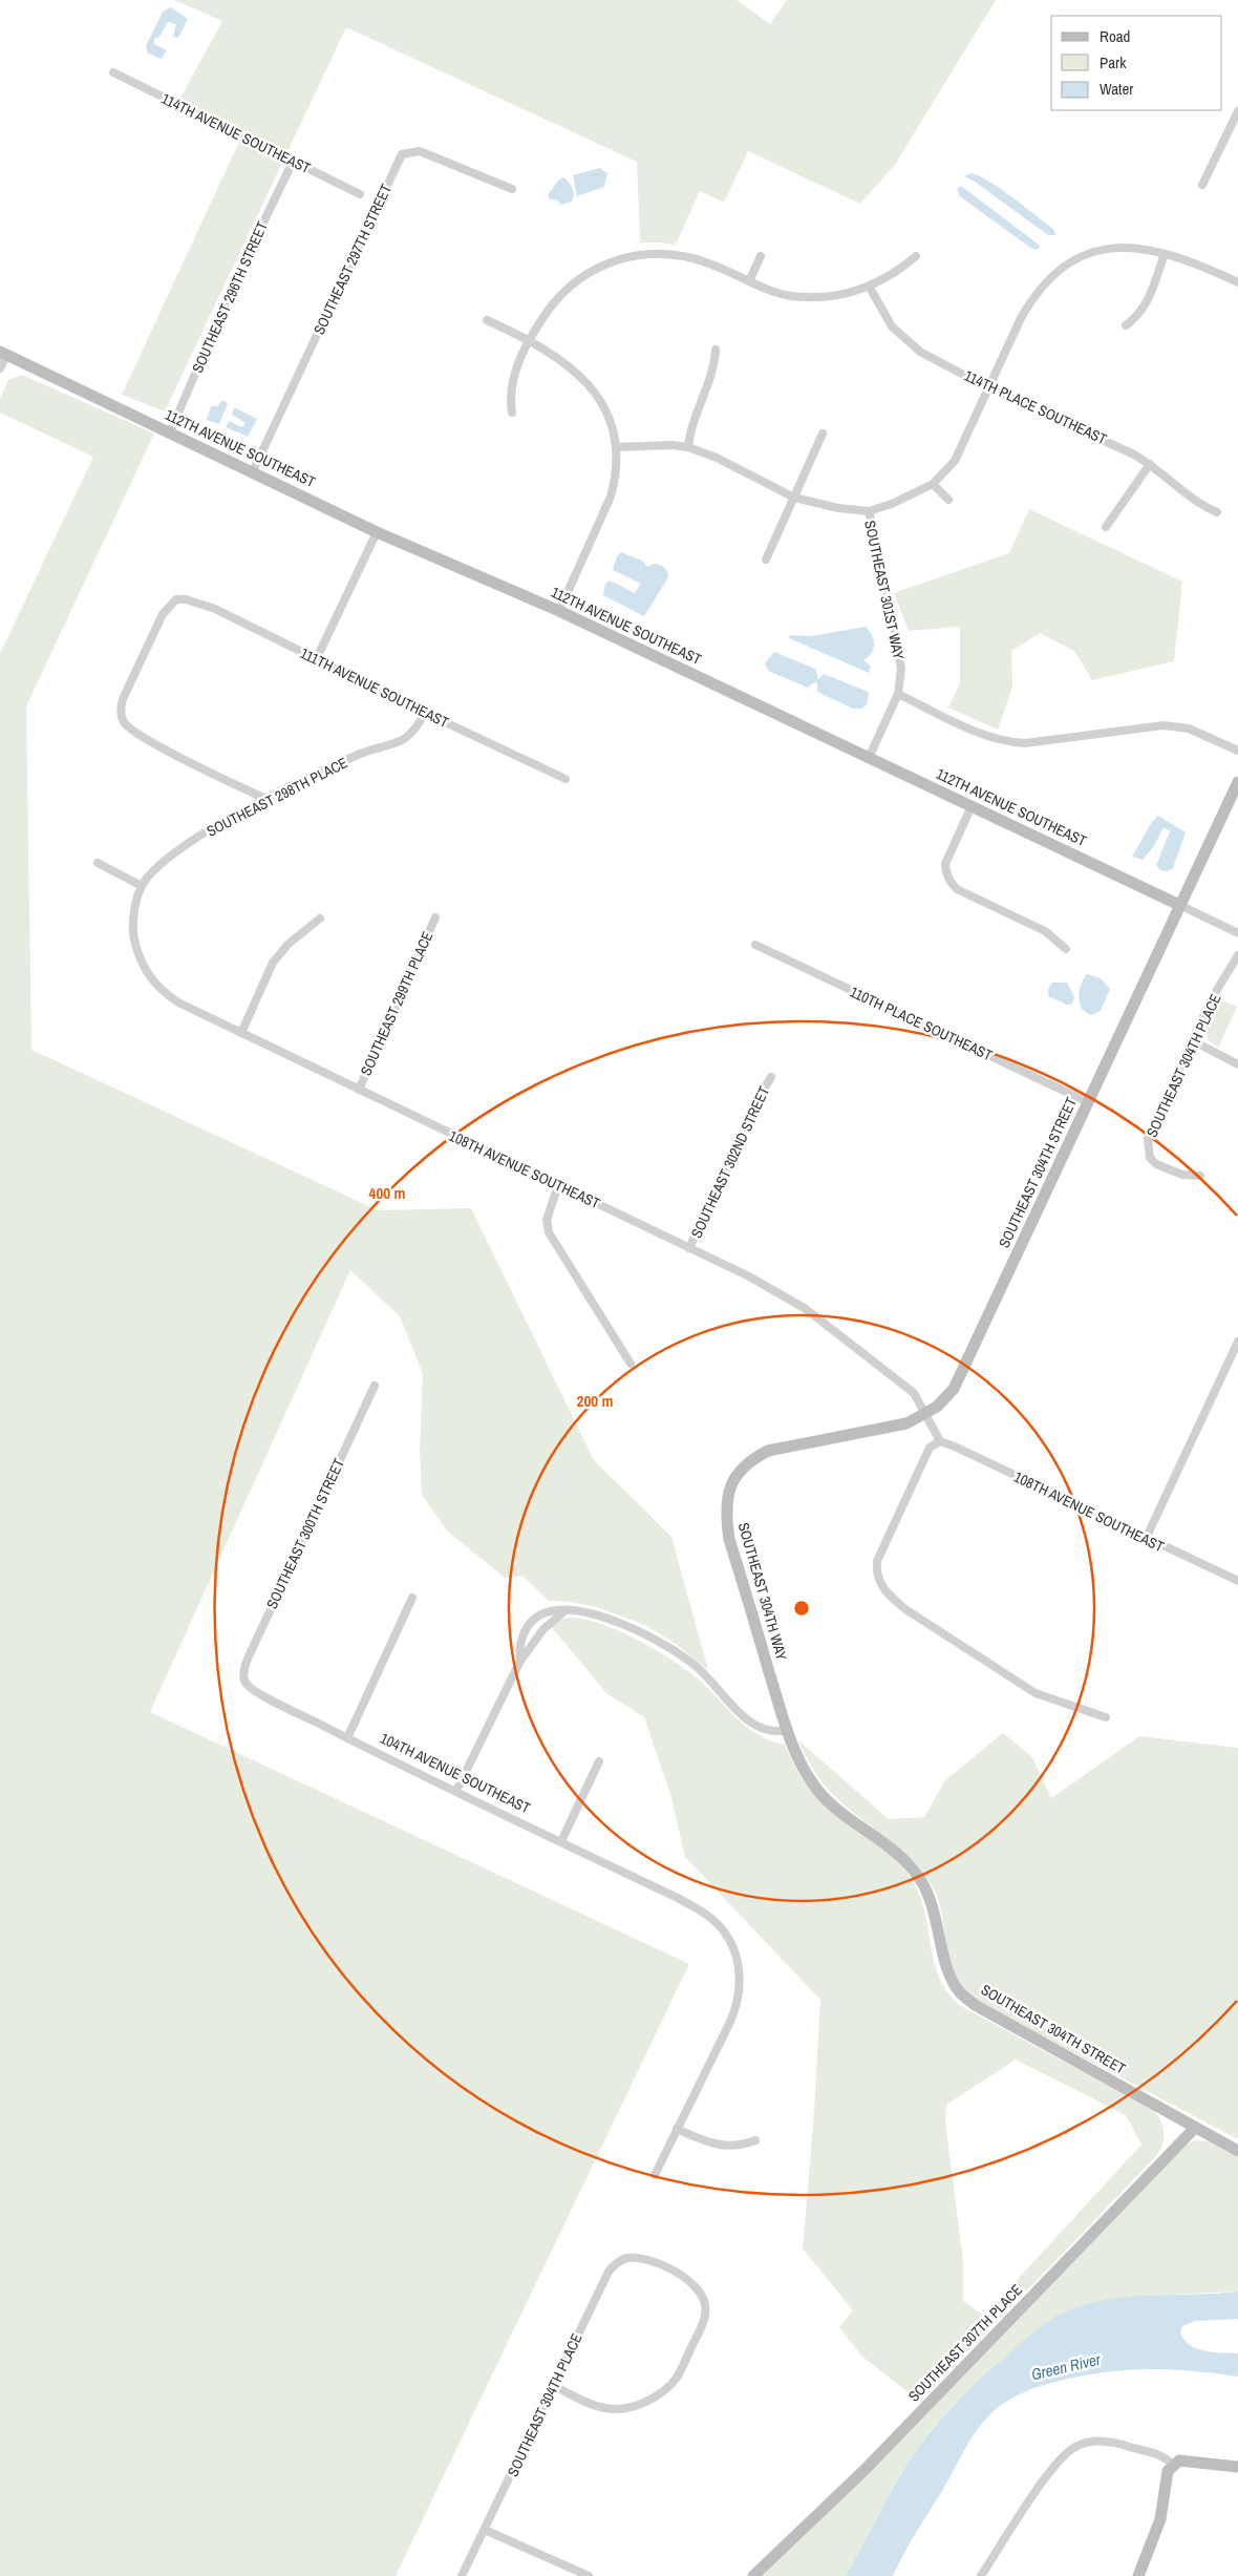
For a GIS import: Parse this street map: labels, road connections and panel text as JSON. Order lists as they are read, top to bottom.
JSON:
{
  "streets": {
    "street": [
      "114TH AVENUE SOUTHEAST",
      "SOUTHEAST 297TH STREET",
      "SOUTHEAST 296TH STREET",
      "114TH PLACE SOUTHEAST",
      "112TH AVENUE SOUTHEAST",
      "SOUTHEAST 301ST WAY",
      "111TH AVENUE SOUTHEAST",
      "SOUTHEAST 298TH PLACE",
      "SOUTHEAST 299TH PLACE",
      "110TH PLACE SOUTHEAST",
      "SOUTHEAST 304TH PLACE",
      "SOUTHEAST 302ND STREET",
      "108TH AVENUE SOUTHEAST",
      "SOUTHEAST 304TH STREET",
      "SOUTHEAST 300TH STREET",
      "SOUTHEAST 304TH WAY",
      "104TH AVENUE SOUTHEAST",
      "SOUTHEAST 307TH PLACE"
    ]
  },
  "crossings": [
    ["114TH AVENUE SOUTHEAST", "SOUTHEAST 296TH STREET"],
    ["SOUTHEAST 297TH STREET", "112TH AVENUE SOUTHEAST"],
    ["SOUTHEAST 296TH STREET", "112TH AVENUE SOUTHEAST"],
    ["112TH AVENUE SOUTHEAST", "SOUTHEAST 301ST WAY"],
    ["112TH AVENUE SOUTHEAST", "SOUTHEAST 304TH STREET"],
    ["111TH AVENUE SOUTHEAST", "SOUTHEAST 298TH PLACE"],
    ["SOUTHEAST 298TH PLACE", "108TH AVENUE SOUTHEAST"],
    ["SOUTHEAST 299TH PLACE", "108TH AVENUE SOUTHEAST"],
    ["110TH PLACE SOUTHEAST", "SOUTHEAST 304TH STREET"],
    ["SOUTHEAST 302ND STREET", "108TH AVENUE SOUTHEAST"],
    ["108TH AVENUE SOUTHEAST", "SOUTHEAST 304TH STREET"],
    ["108TH AVENUE SOUTHEAST", "SOUTHEAST 304TH WAY"],
    ["SOUTHEAST 304TH STREET", "SOUTHEAST 304TH WAY"],
    ["SOUTHEAST 304TH STREET", "SOUTHEAST 307TH PLACE"],
    ["SOUTHEAST 300TH STREET", "104TH AVENUE SOUTHEAST"]
  ],
  "water": ["Green River"],
  "legend": ["Road", "Park", "Water"],
  "rings": ["400 m", "200 m"]
}
